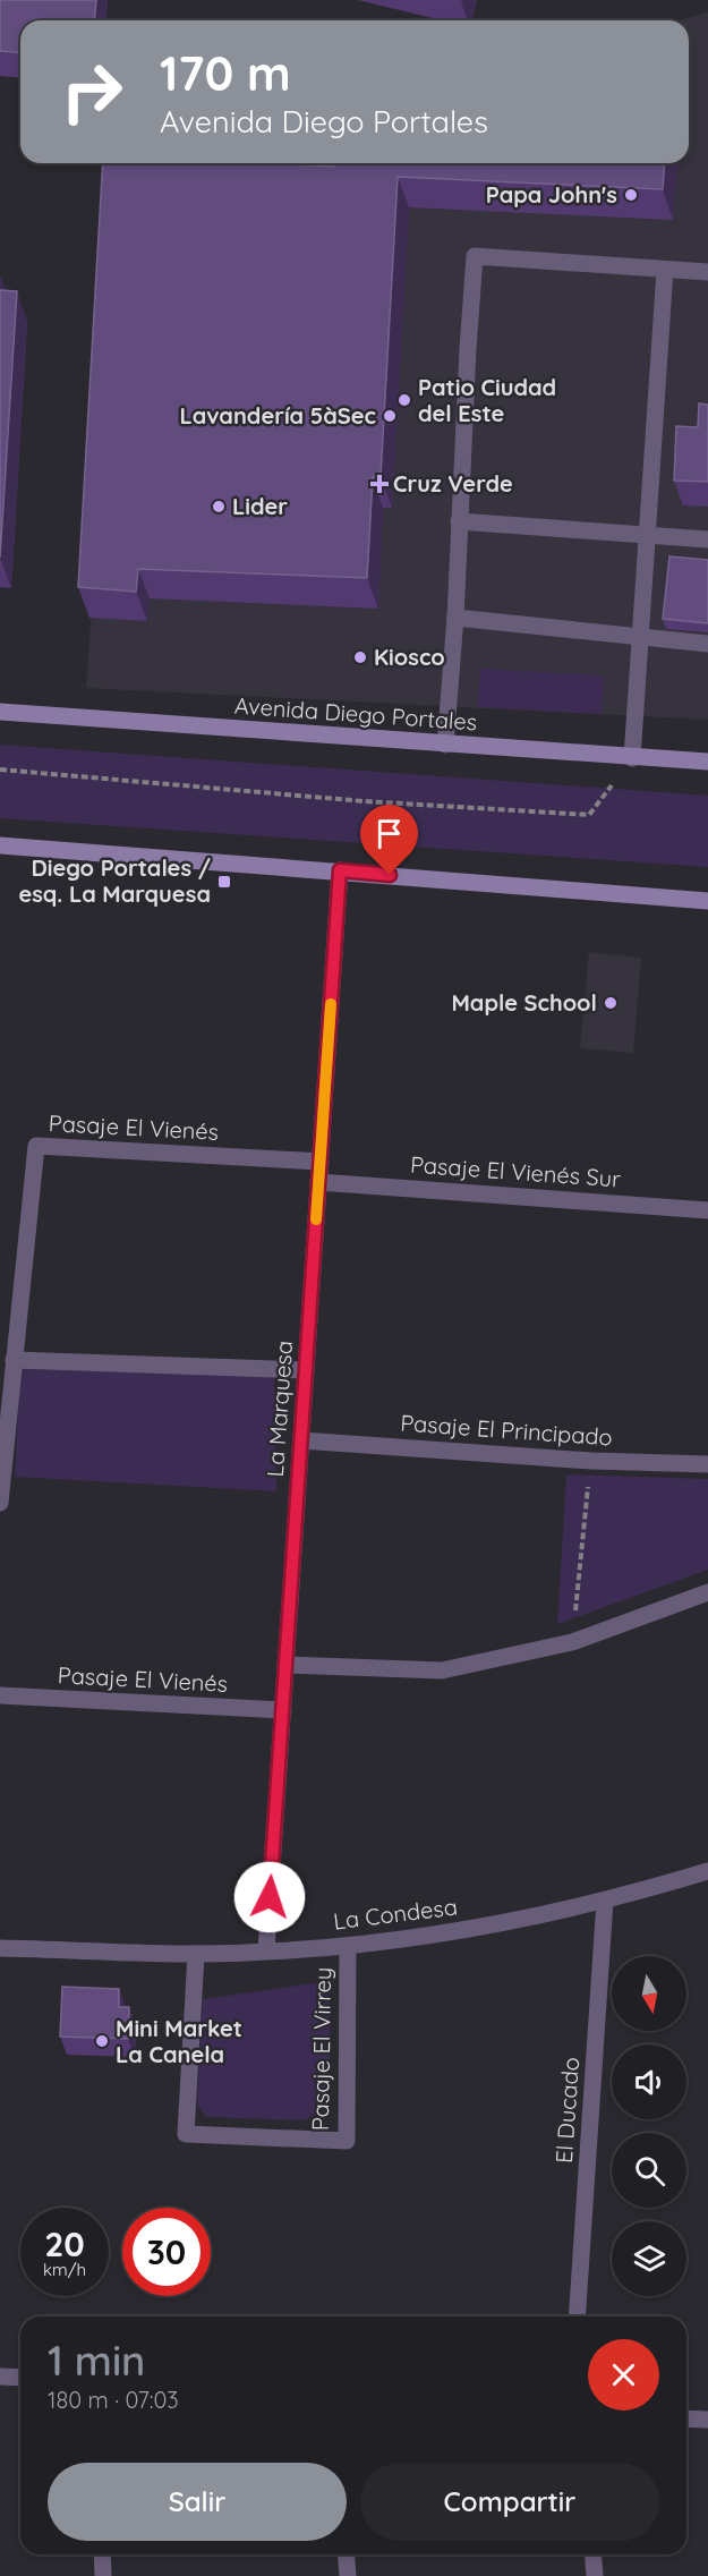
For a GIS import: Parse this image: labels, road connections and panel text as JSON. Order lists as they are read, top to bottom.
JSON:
{
  "streets": {
    "street": [
      "Avenida Diego Portales",
      "Pasaje El Vienés",
      "Pasaje El Vienés Sur",
      "La Marquesa",
      "Pasaje El Principado",
      "La Condesa",
      "Pasaje El Virrey",
      "El Ducado"
    ]
  },
  "crossings": [
    ["Pasaje El Vienés", "La Marquesa"],
    ["Pasaje El Vienés Sur", "La Marquesa"],
    ["La Marquesa", "Pasaje El Principado"],
    ["La Marquesa", "La Condesa"],
    ["La Condesa", "Pasaje El Virrey"],
    ["La Condesa", "El Ducado"]
  ],
  "places": {
    "other": [
      "Papa John's",
      "Patio Ciudad del Este",
      "Lavandería 5àSec",
      "Lider",
      "Kiosco",
      "Maple School",
      "Mini Market La Canela"
    ],
    "health": ["Cruz Verde"],
    "transit": ["Diego Portales / esq. La Marquesa"]
  },
  "north": "bottom",
  "page": {
    "turn": ["170 m", "Avenida Diego Portales"],
    "speed": "20 km/h",
    "limit": "30",
    "heading": ["1 min", "180 m · 07:03"],
    "buttons": ["Salir", "Compartir"]
  }
}
